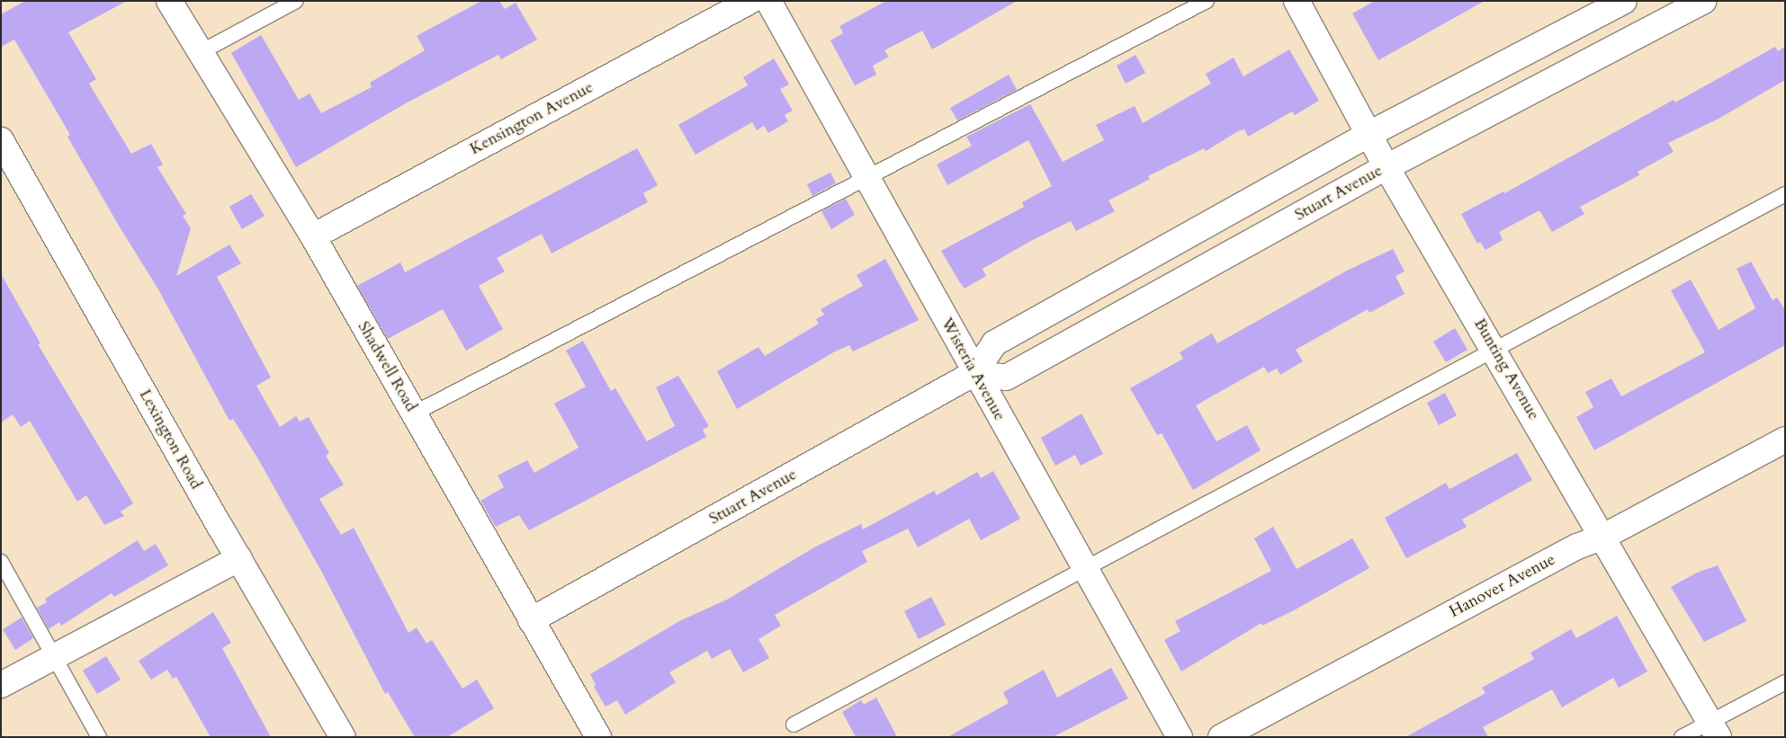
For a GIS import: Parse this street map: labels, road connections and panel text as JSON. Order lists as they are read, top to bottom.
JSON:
{
  "streets": {
    "street": [
      "Kensington Avenue",
      "Stuart Avenue",
      "Shadwell Road",
      "Wisteria Avenue",
      "Bunting Avenue",
      "Lexington Road",
      "Hanover Avenue"
    ]
  },
  "crossings": [
    ["Kensington Avenue", "Shadwell Road"],
    ["Stuart Avenue", "Shadwell Road"],
    ["Stuart Avenue", "Wisteria Avenue"],
    ["Stuart Avenue", "Bunting Avenue"],
    ["Bunting Avenue", "Hanover Avenue"]
  ]
}
